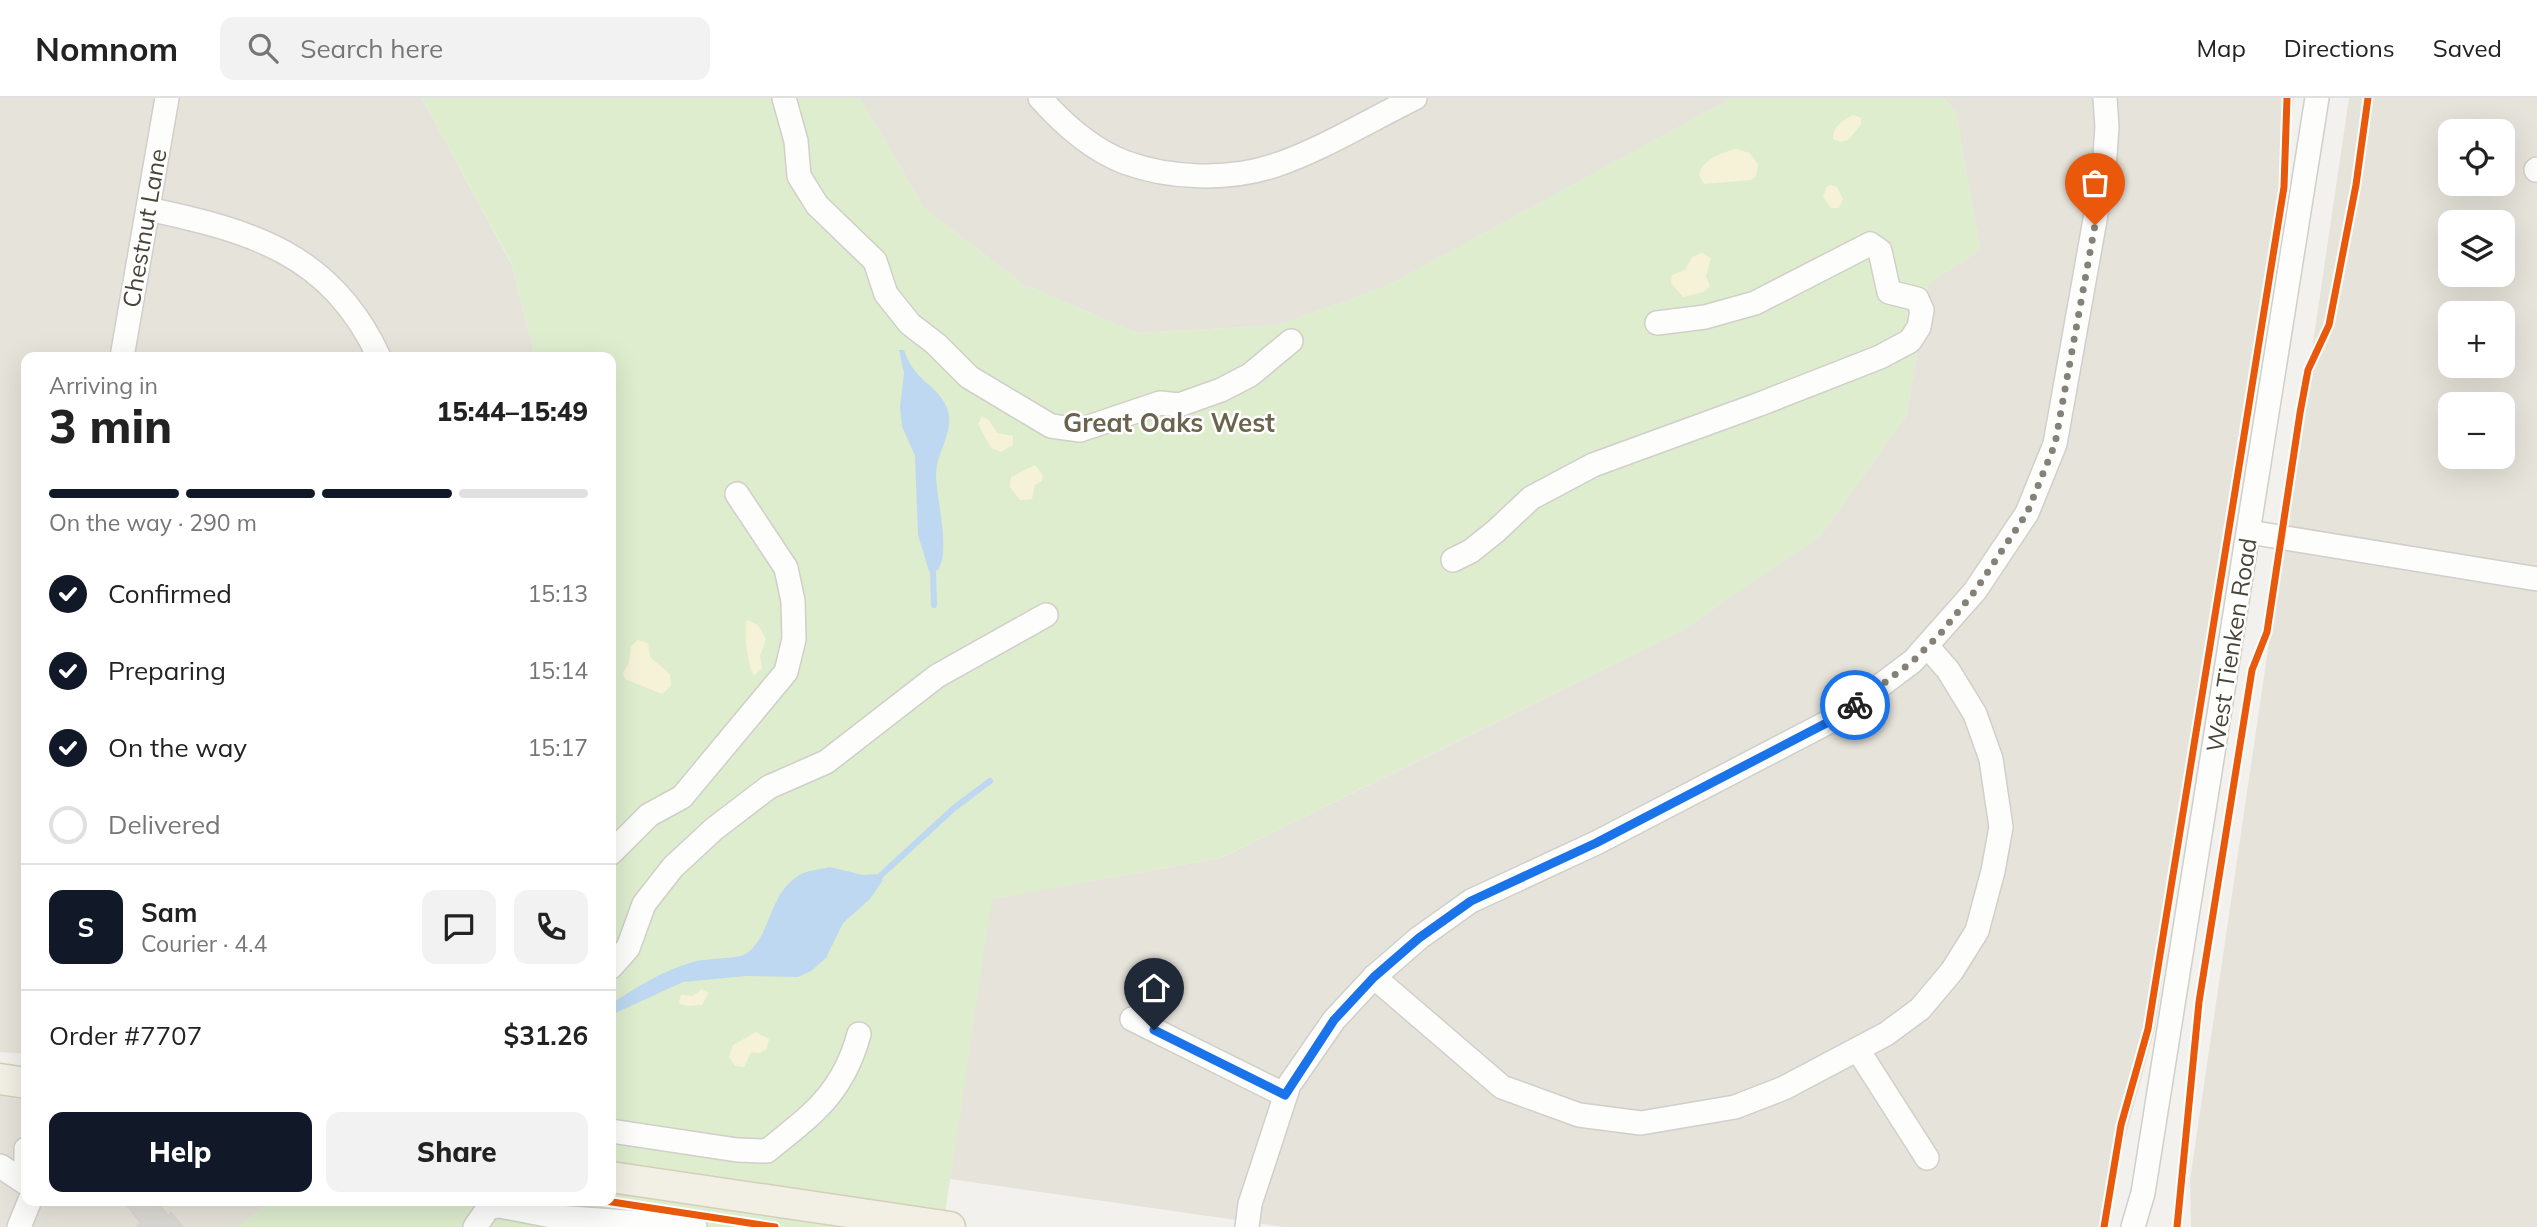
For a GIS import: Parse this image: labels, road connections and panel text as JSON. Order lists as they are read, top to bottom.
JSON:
{
  "streets": {
    "street": ["Chestnut Lane", "West Tienken Road"]
  },
  "districts": ["Great Oaks West"],
  "page": {
    "header": "Nomnom",
    "search": "Search here",
    "nav": ["Map", "Directions", "Saved"],
    "map_buttons": ["+", "−"],
    "heading": ["3 min", "Arriving in", "15:44–15:49"],
    "panel": [
      "Sam",
      "Courier · 4.4",
      "Order #7707",
      "$31.26"
    ],
    "bar": "On the way · 290 m",
    "list": [
      ["Confirmed", "15:13"],
      ["Preparing", "15:14"],
      ["On the way", "15:17"],
      "Delivered"
    ],
    "round": "S",
    "buttons": ["Help", "Share"]
  }
}
